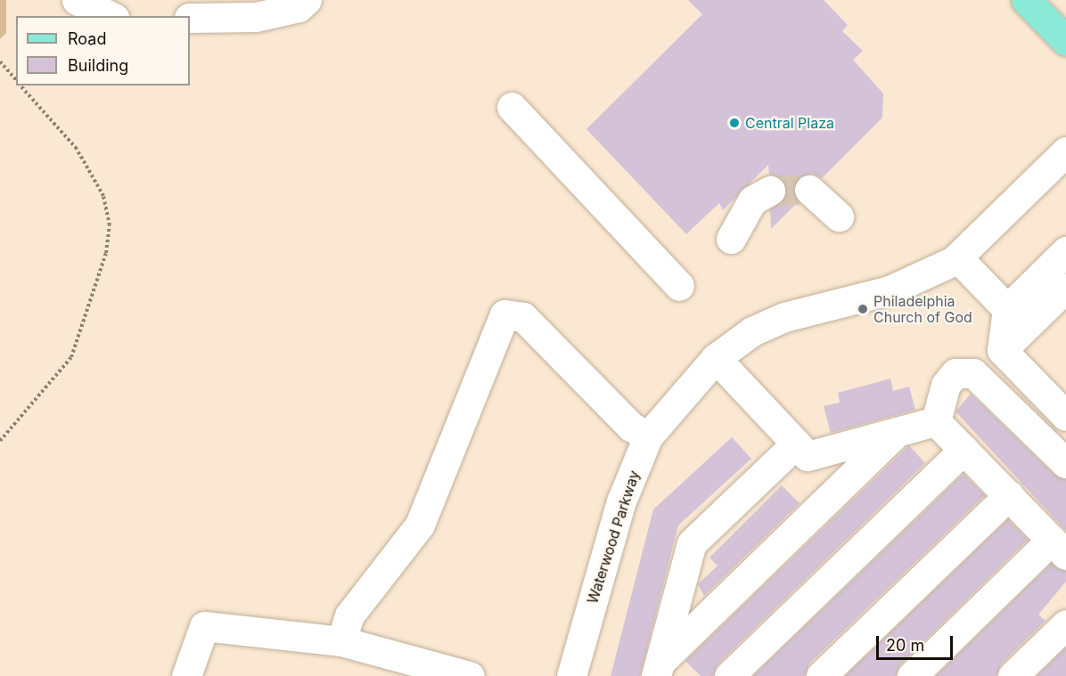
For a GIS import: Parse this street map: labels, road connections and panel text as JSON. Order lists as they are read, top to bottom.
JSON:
{
  "streets": {
    "street": ["Waterwood Parkway"]
  },
  "places": ["Central Plaza", "Philadelphia Church of God"],
  "legend": ["Road", "Building"],
  "scale_bar": "20 m"
}
